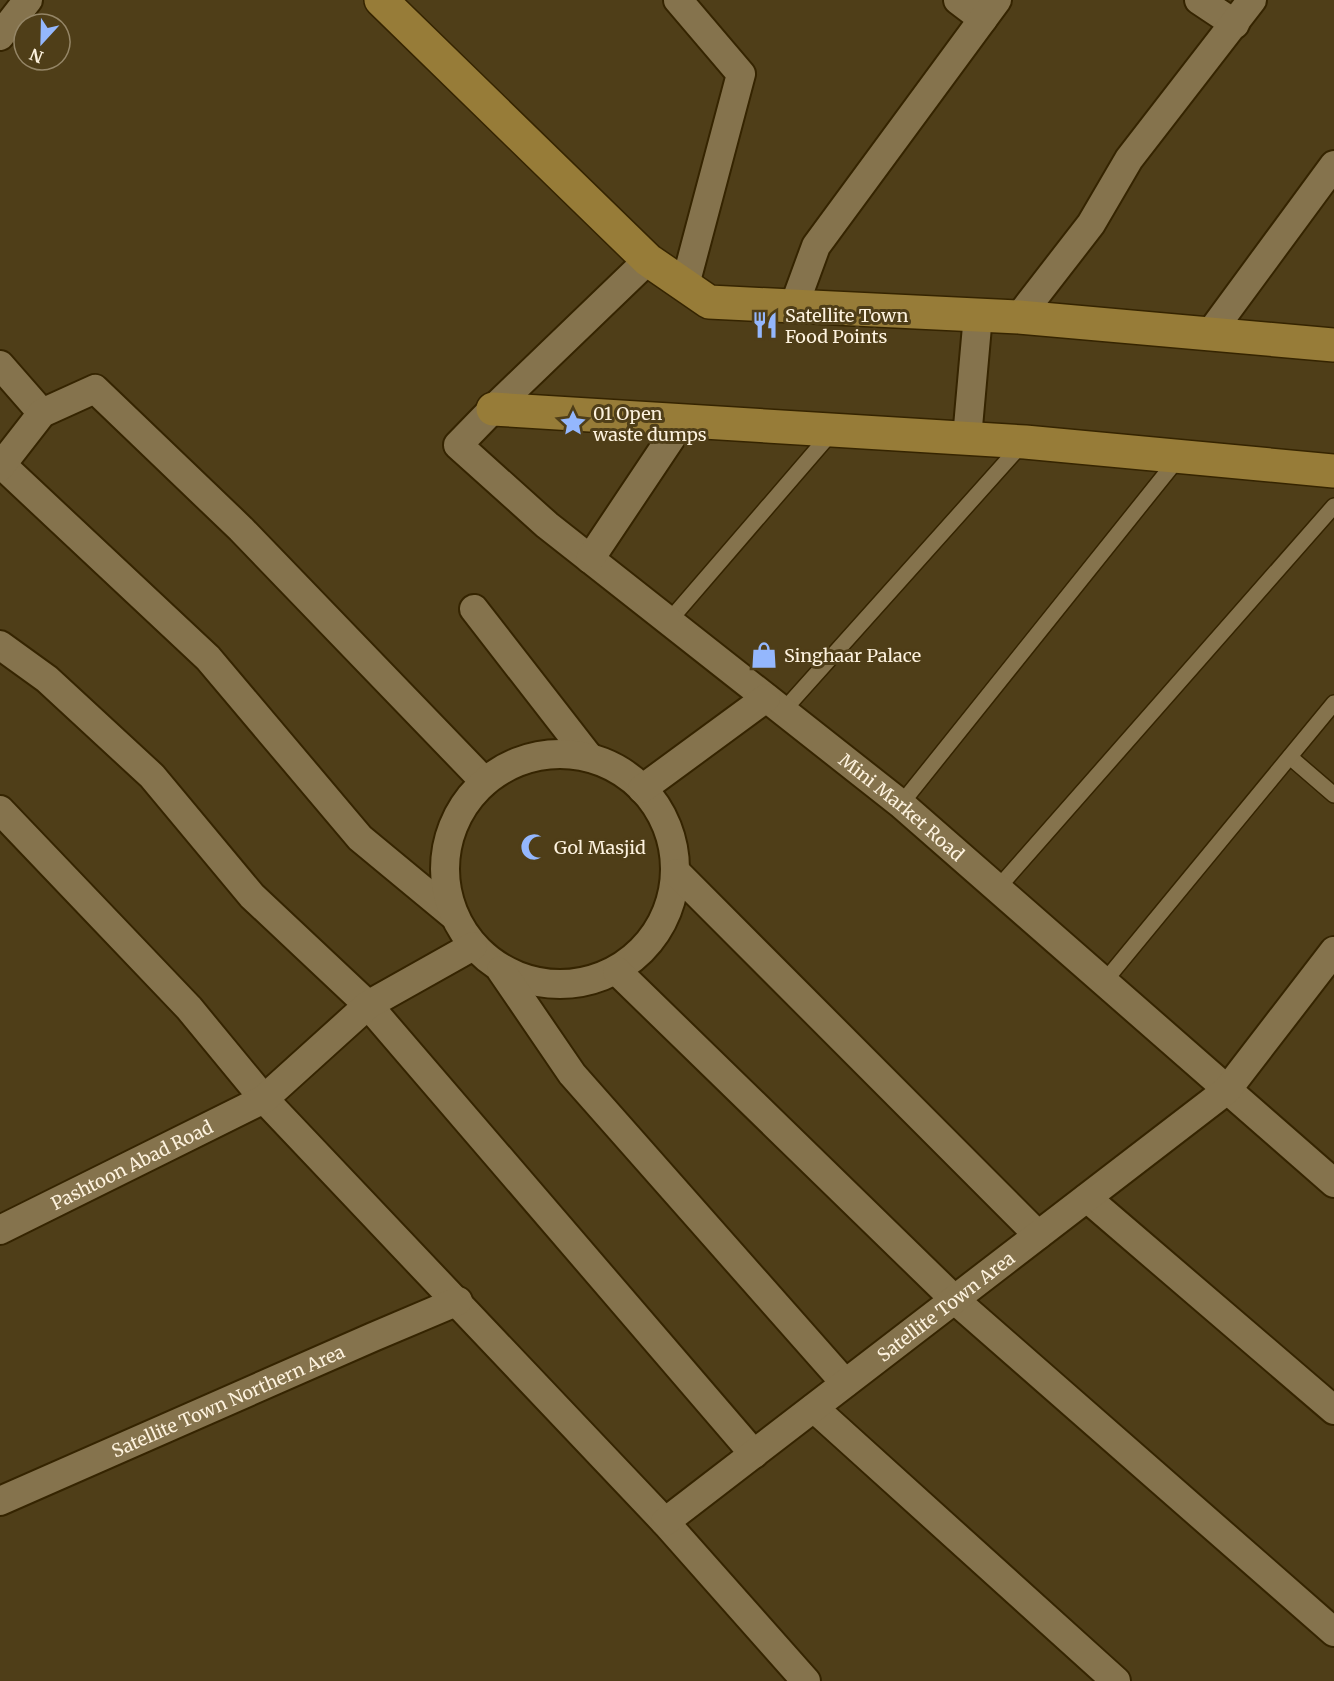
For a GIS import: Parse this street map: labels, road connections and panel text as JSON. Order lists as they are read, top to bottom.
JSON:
{
  "streets": {
    "street": [
      "Mini Market Road",
      "Pashtoon Abad Road",
      "Satellite Town Area",
      "Satellite Town Northern Area"
    ]
  },
  "crossings": [
    ["Mini Market Road", "Satellite Town Area"]
  ],
  "places": {
    "restaurant": ["Satellite Town Food Points"],
    "place": ["01 Open waste dumps"],
    "shop": ["Singhaar Palace"],
    "mosque": ["Gol Masjid"]
  },
  "north": "bottom"
}
